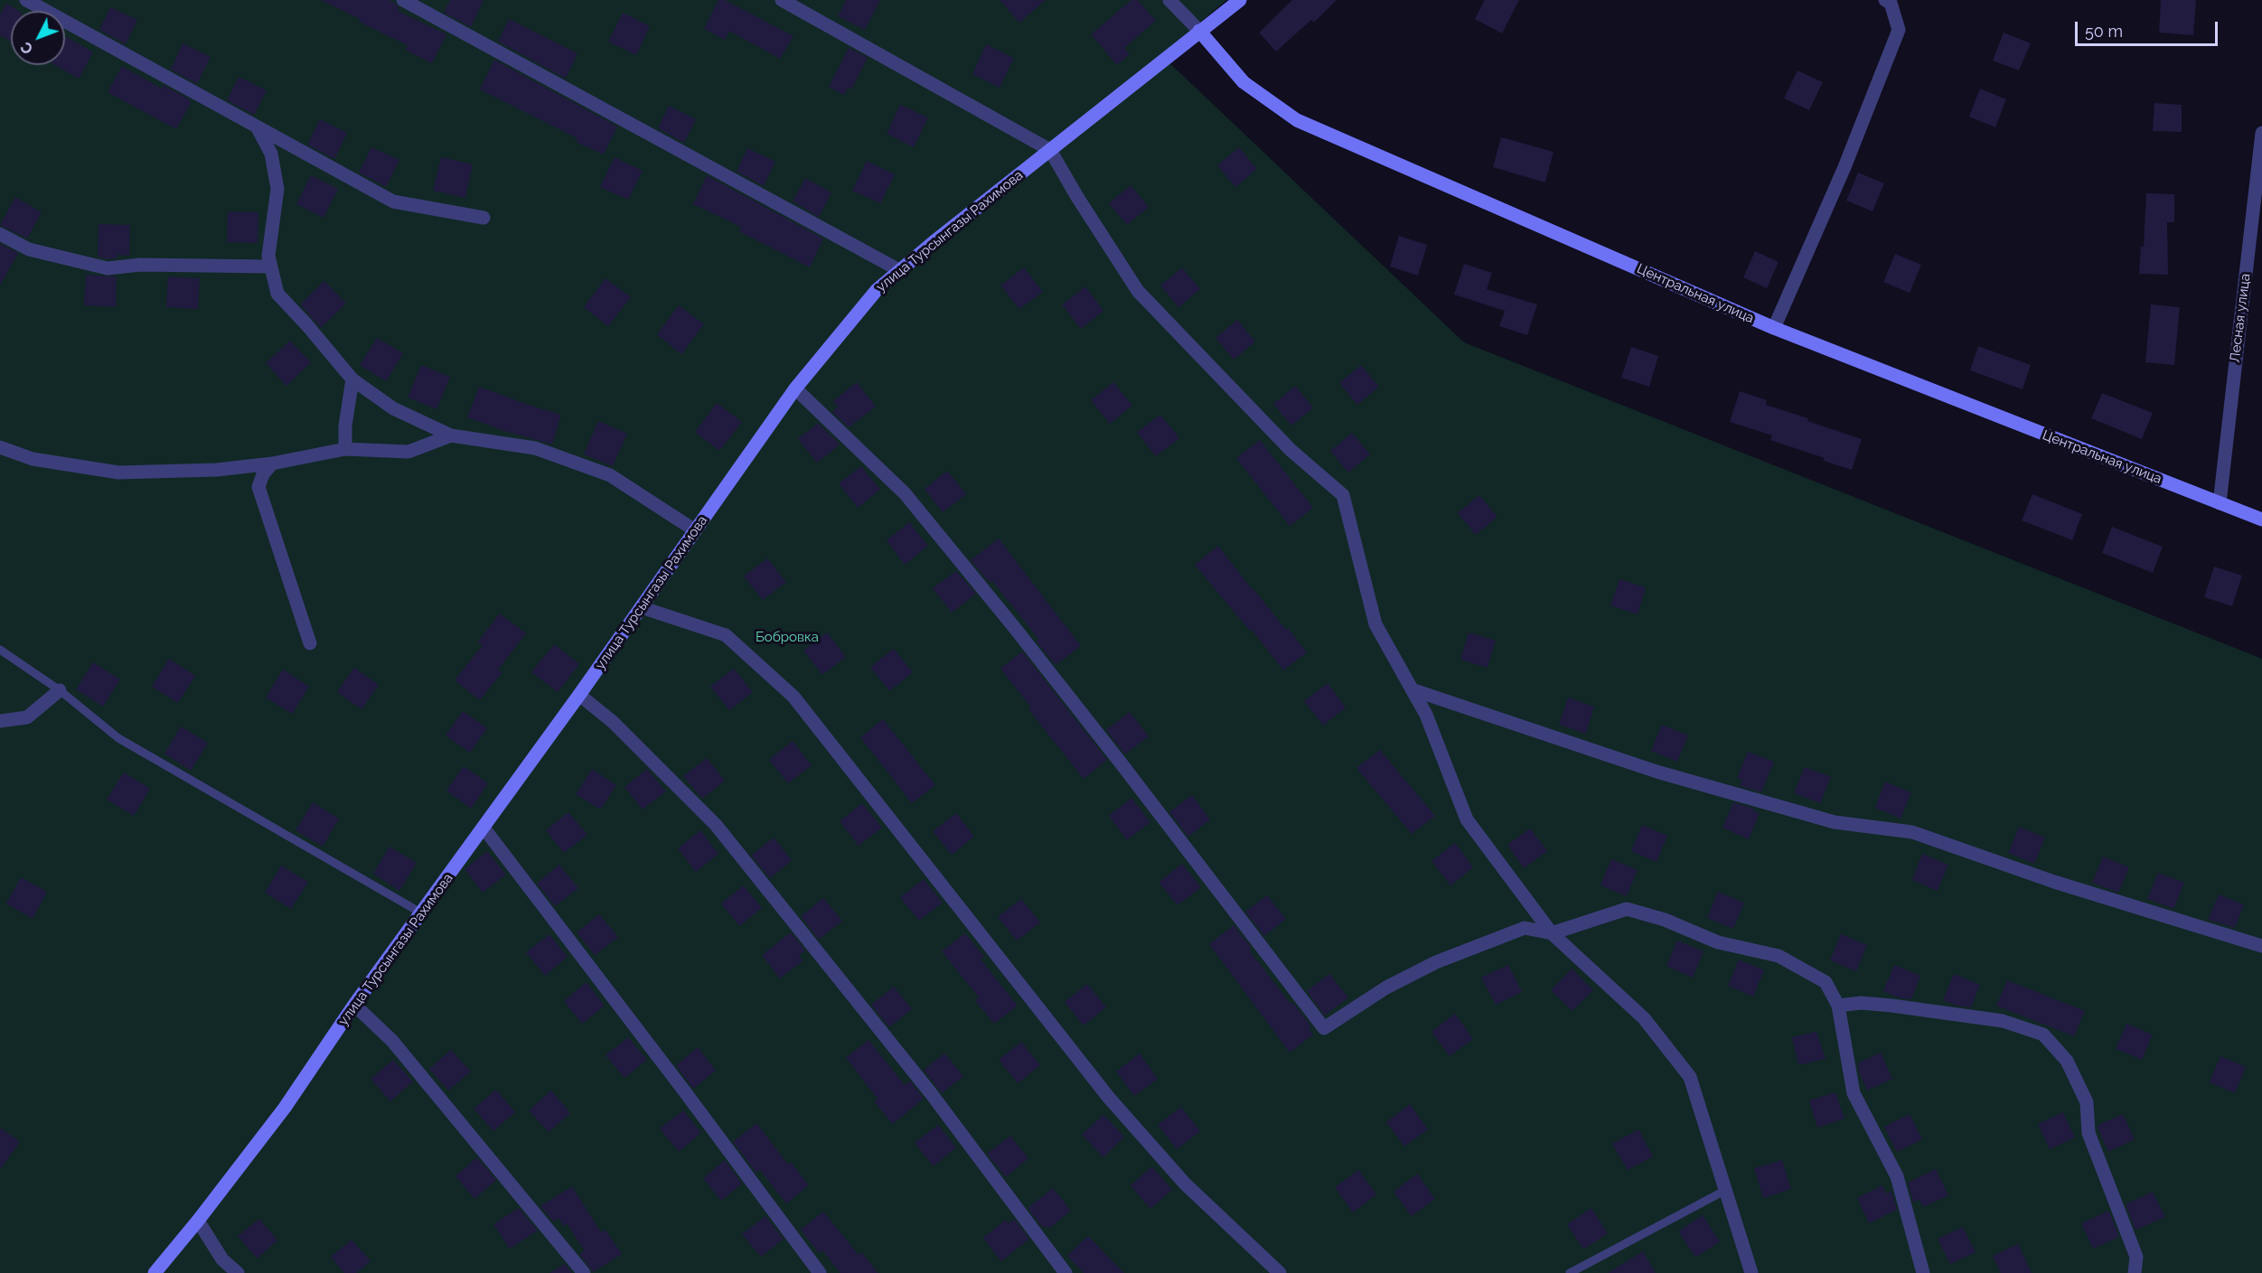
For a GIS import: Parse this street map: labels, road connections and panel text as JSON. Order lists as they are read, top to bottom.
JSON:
{
  "streets": {
    "street": ["улица Турсынгазы Рахимова", "Центральная улица", "Лесная улица"]
  },
  "crossings": [
    ["улица Турсынгазы Рахимова", "Центральная улица"],
    ["Центральная улица", "Лесная улица"]
  ],
  "parks": ["Бобровка"],
  "scale_bar": "50 m",
  "north": "bottom left"
}
